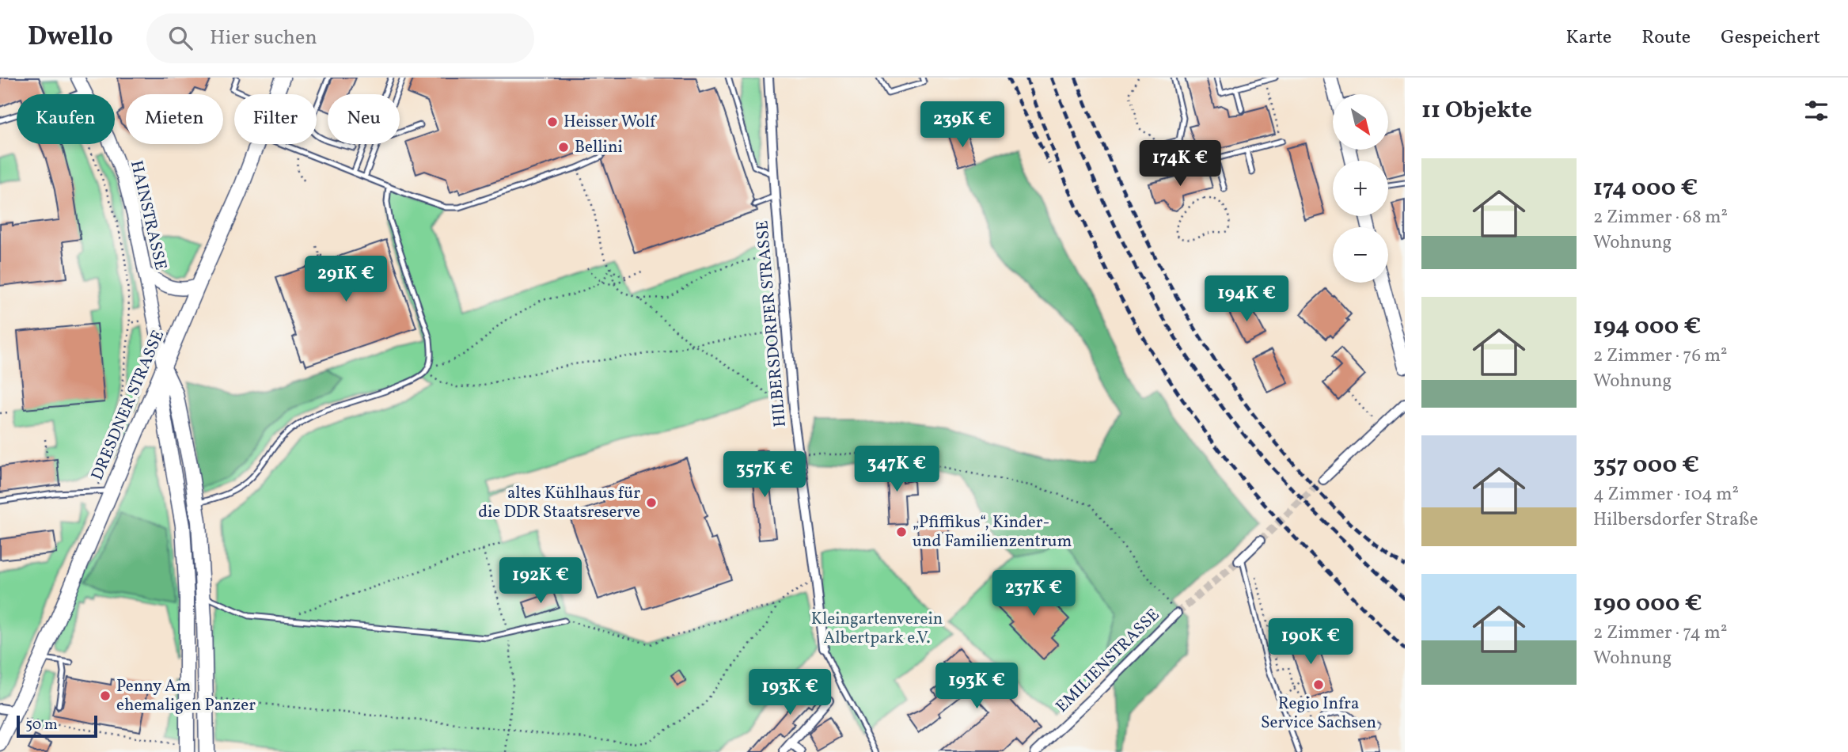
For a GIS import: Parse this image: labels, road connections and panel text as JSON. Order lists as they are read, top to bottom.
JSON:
{
  "streets": {
    "main road": ["HAINSTRASSE", "DRESDNER STRASSE"],
    "street": ["HILBERSDORFER STRASSE", "EMILIENSTRASSE"]
  },
  "crossings": [
    ["HAINSTRASSE", "DRESDNER STRASSE"]
  ],
  "parks": ["Kleingartenverein Albertpark e.V."],
  "places": [
    "Heisser Wolf",
    "Bellini",
    "altes Kühlhaus für die DDR Staatsreserve",
    "„Pfiffikus“, Kinder- und Familienzentrum",
    "Regio Infra Service Sachsen",
    "Penny Am ehemaligen Panzer"
  ],
  "scale_bar": "50 m",
  "north": "bottom right",
  "page": {
    "header": "Dwello",
    "search": "Hier suchen",
    "nav": ["Karte", "Route", "Gespeichert"],
    "heading": "11 Objekte",
    "map_buttons": ["+", "−"],
    "chip": [
      "Kaufen",
      "Mieten",
      "Filter",
      "Neu"
    ],
    "price": [
      "239K €",
      "174K €",
      "291K €",
      "194K €",
      "347K €",
      "357K €",
      "192K €",
      "237K €",
      "190K €",
      "193K €",
      "193K €"
    ],
    "list": [
      {
        "name": "174 000 €",
        "note": "2 Zimmer · 68 m² · Wohnung"
      },
      {
        "name": "194 000 €",
        "note": "2 Zimmer · 76 m² · Wohnung"
      },
      {
        "name": "357 000 €",
        "note": "4 Zimmer · 104 m² · Hilbersdorfer Straße"
      },
      {
        "name": "190 000 €",
        "note": "2 Zimmer · 74 m² · Wohnung"
      }
    ],
    "scale": "50 m"
  }
}
